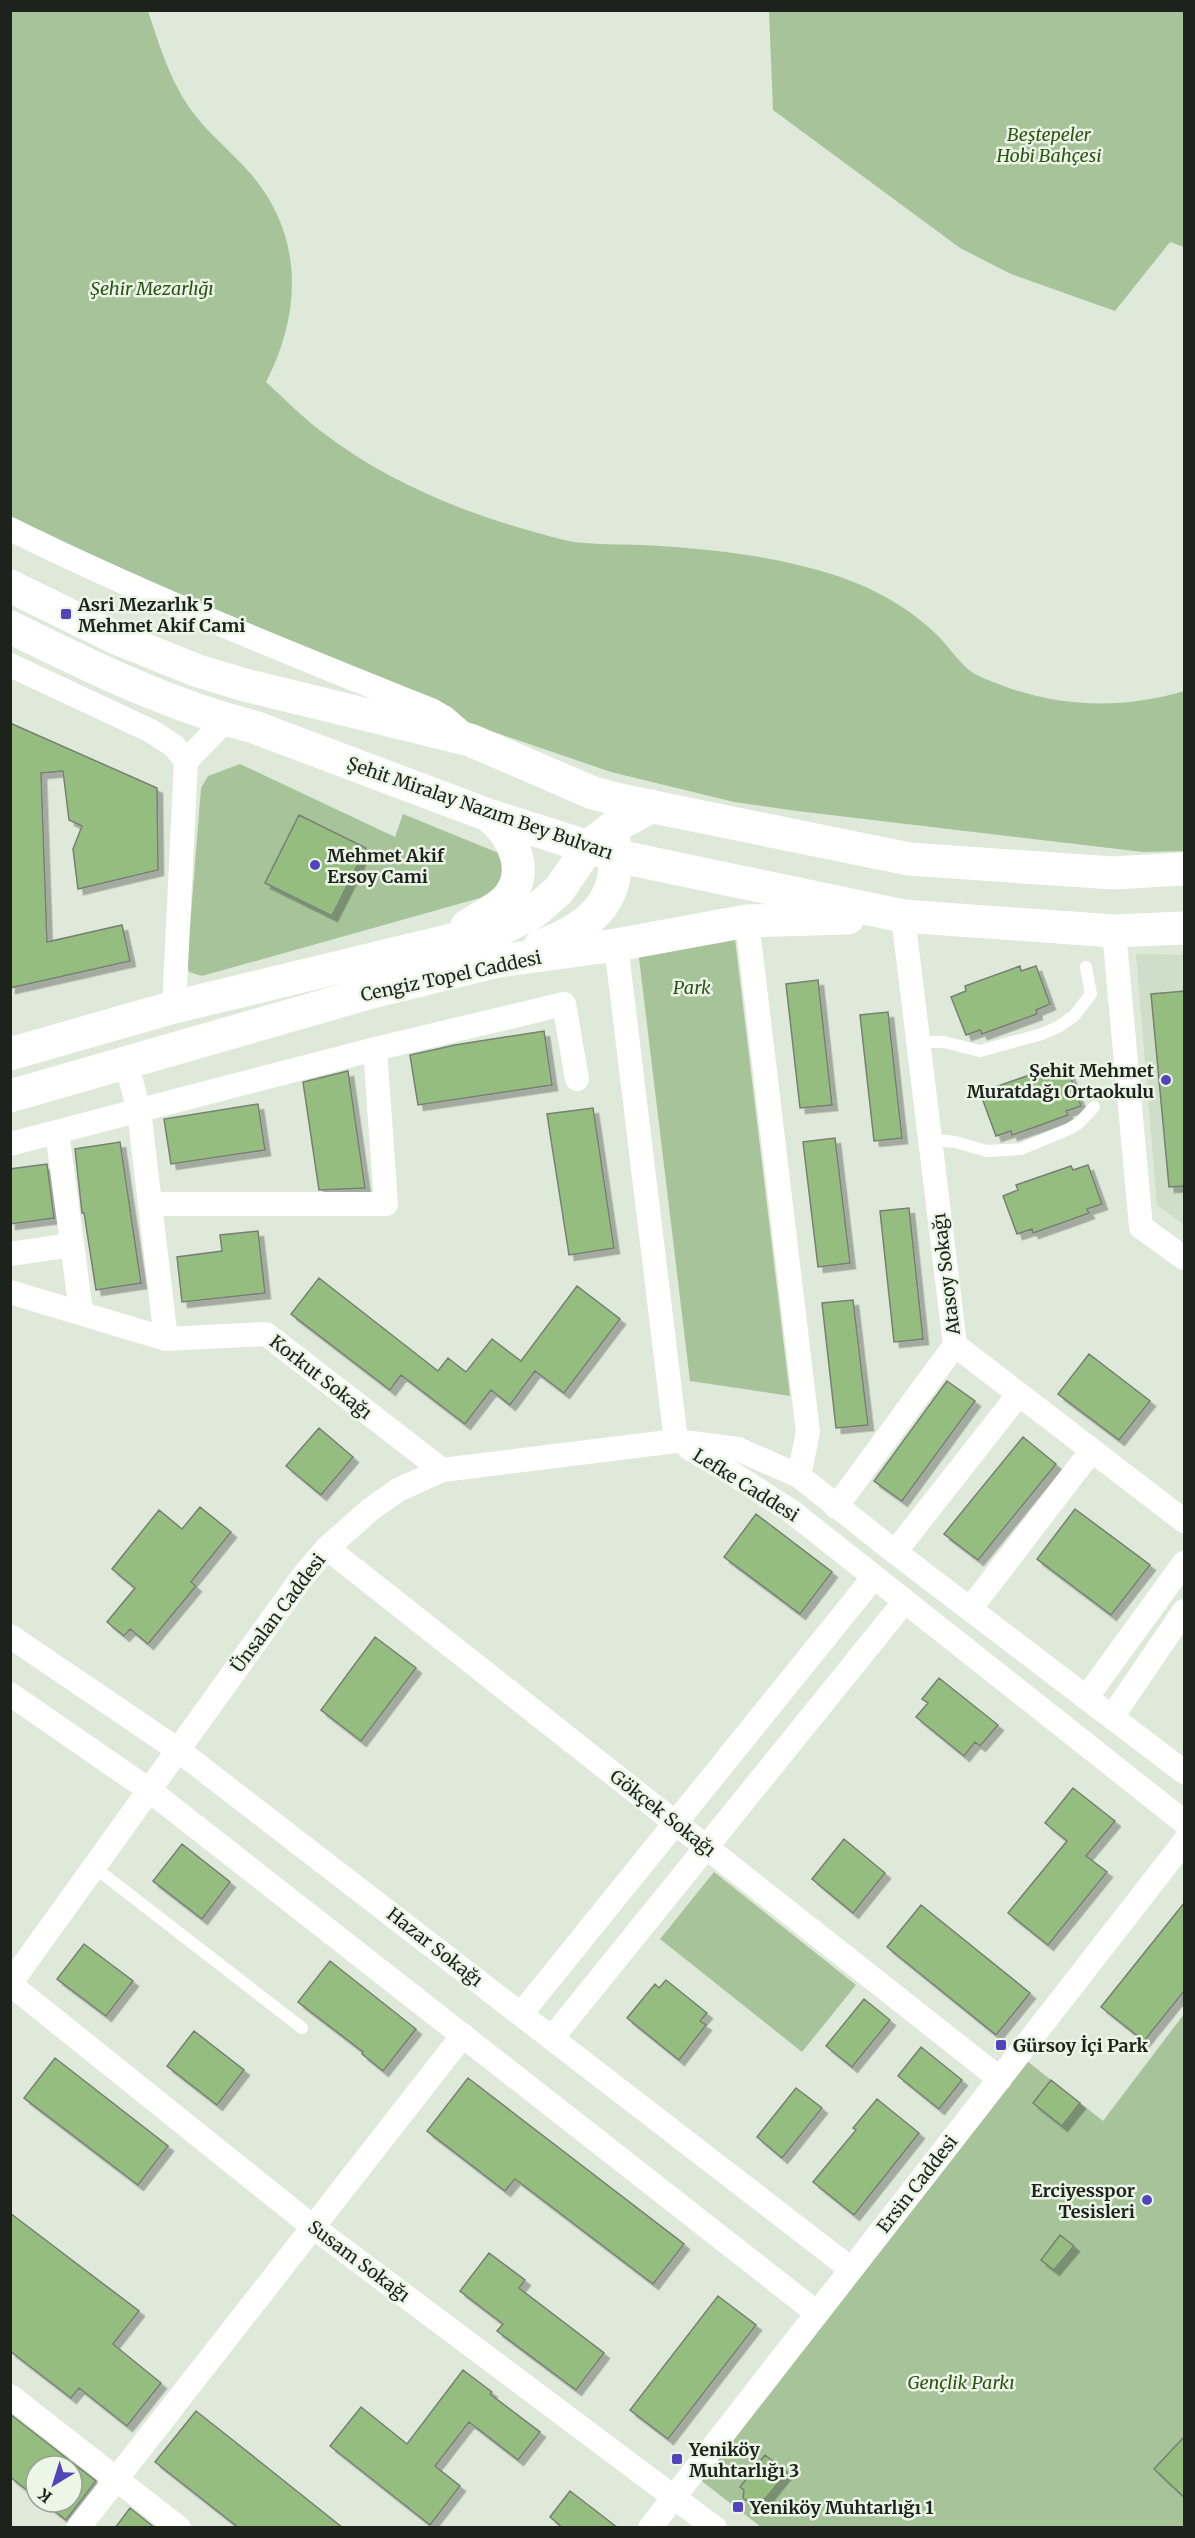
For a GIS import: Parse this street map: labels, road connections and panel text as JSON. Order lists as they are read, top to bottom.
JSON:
{
  "streets": {
    "main road": ["Şehit Miralay Nazım Bey Bulvarı", "Cengiz Topel Caddesi"],
    "street": [
      "Atasoy Sokağı",
      "Korkut Sokağı",
      "Lefke Caddesi",
      "Ünsalan Caddesi",
      "Gökçek Sokağı",
      "Hazar Sokağı",
      "Ersin Caddesi",
      "Susam Sokağı"
    ]
  },
  "crossings": [
    ["Şehit Miralay Nazım Bey Bulvarı", "Cengiz Topel Caddesi"],
    ["Şehit Miralay Nazım Bey Bulvarı", "Atasoy Sokağı"],
    ["Cengiz Topel Caddesi", "Atasoy Sokağı"],
    ["Korkut Sokağı", "Ünsalan Caddesi"],
    ["Lefke Caddesi", "Ünsalan Caddesi"],
    ["Ünsalan Caddesi", "Gökçek Sokağı"],
    ["Ünsalan Caddesi", "Hazar Sokağı"],
    ["Ünsalan Caddesi", "Susam Sokağı"],
    ["Gökçek Sokağı", "Ersin Caddesi"],
    ["Hazar Sokağı", "Ersin Caddesi"],
    ["Ersin Caddesi", "Susam Sokağı"]
  ],
  "parks": [
    "Beştepeler Hobi Bahçesi",
    "Şehir Mezarlığı",
    "Park",
    "Gençlik Parkı"
  ],
  "places": {
    "transit": [
      "Asri Mezarlık 5 Mehmet Akif Cami",
      "Gürsoy İçi Park",
      "Yeniköy Muhtarlığı 3",
      "Yeniköy Muhtarlığı 1"
    ],
    "other": ["Mehmet Akif Ersoy Cami", "Şehit Mehmet Muratdağı Ortaokulu", "Erciyesspor Tesisleri"]
  },
  "north": "bottom left"
}
